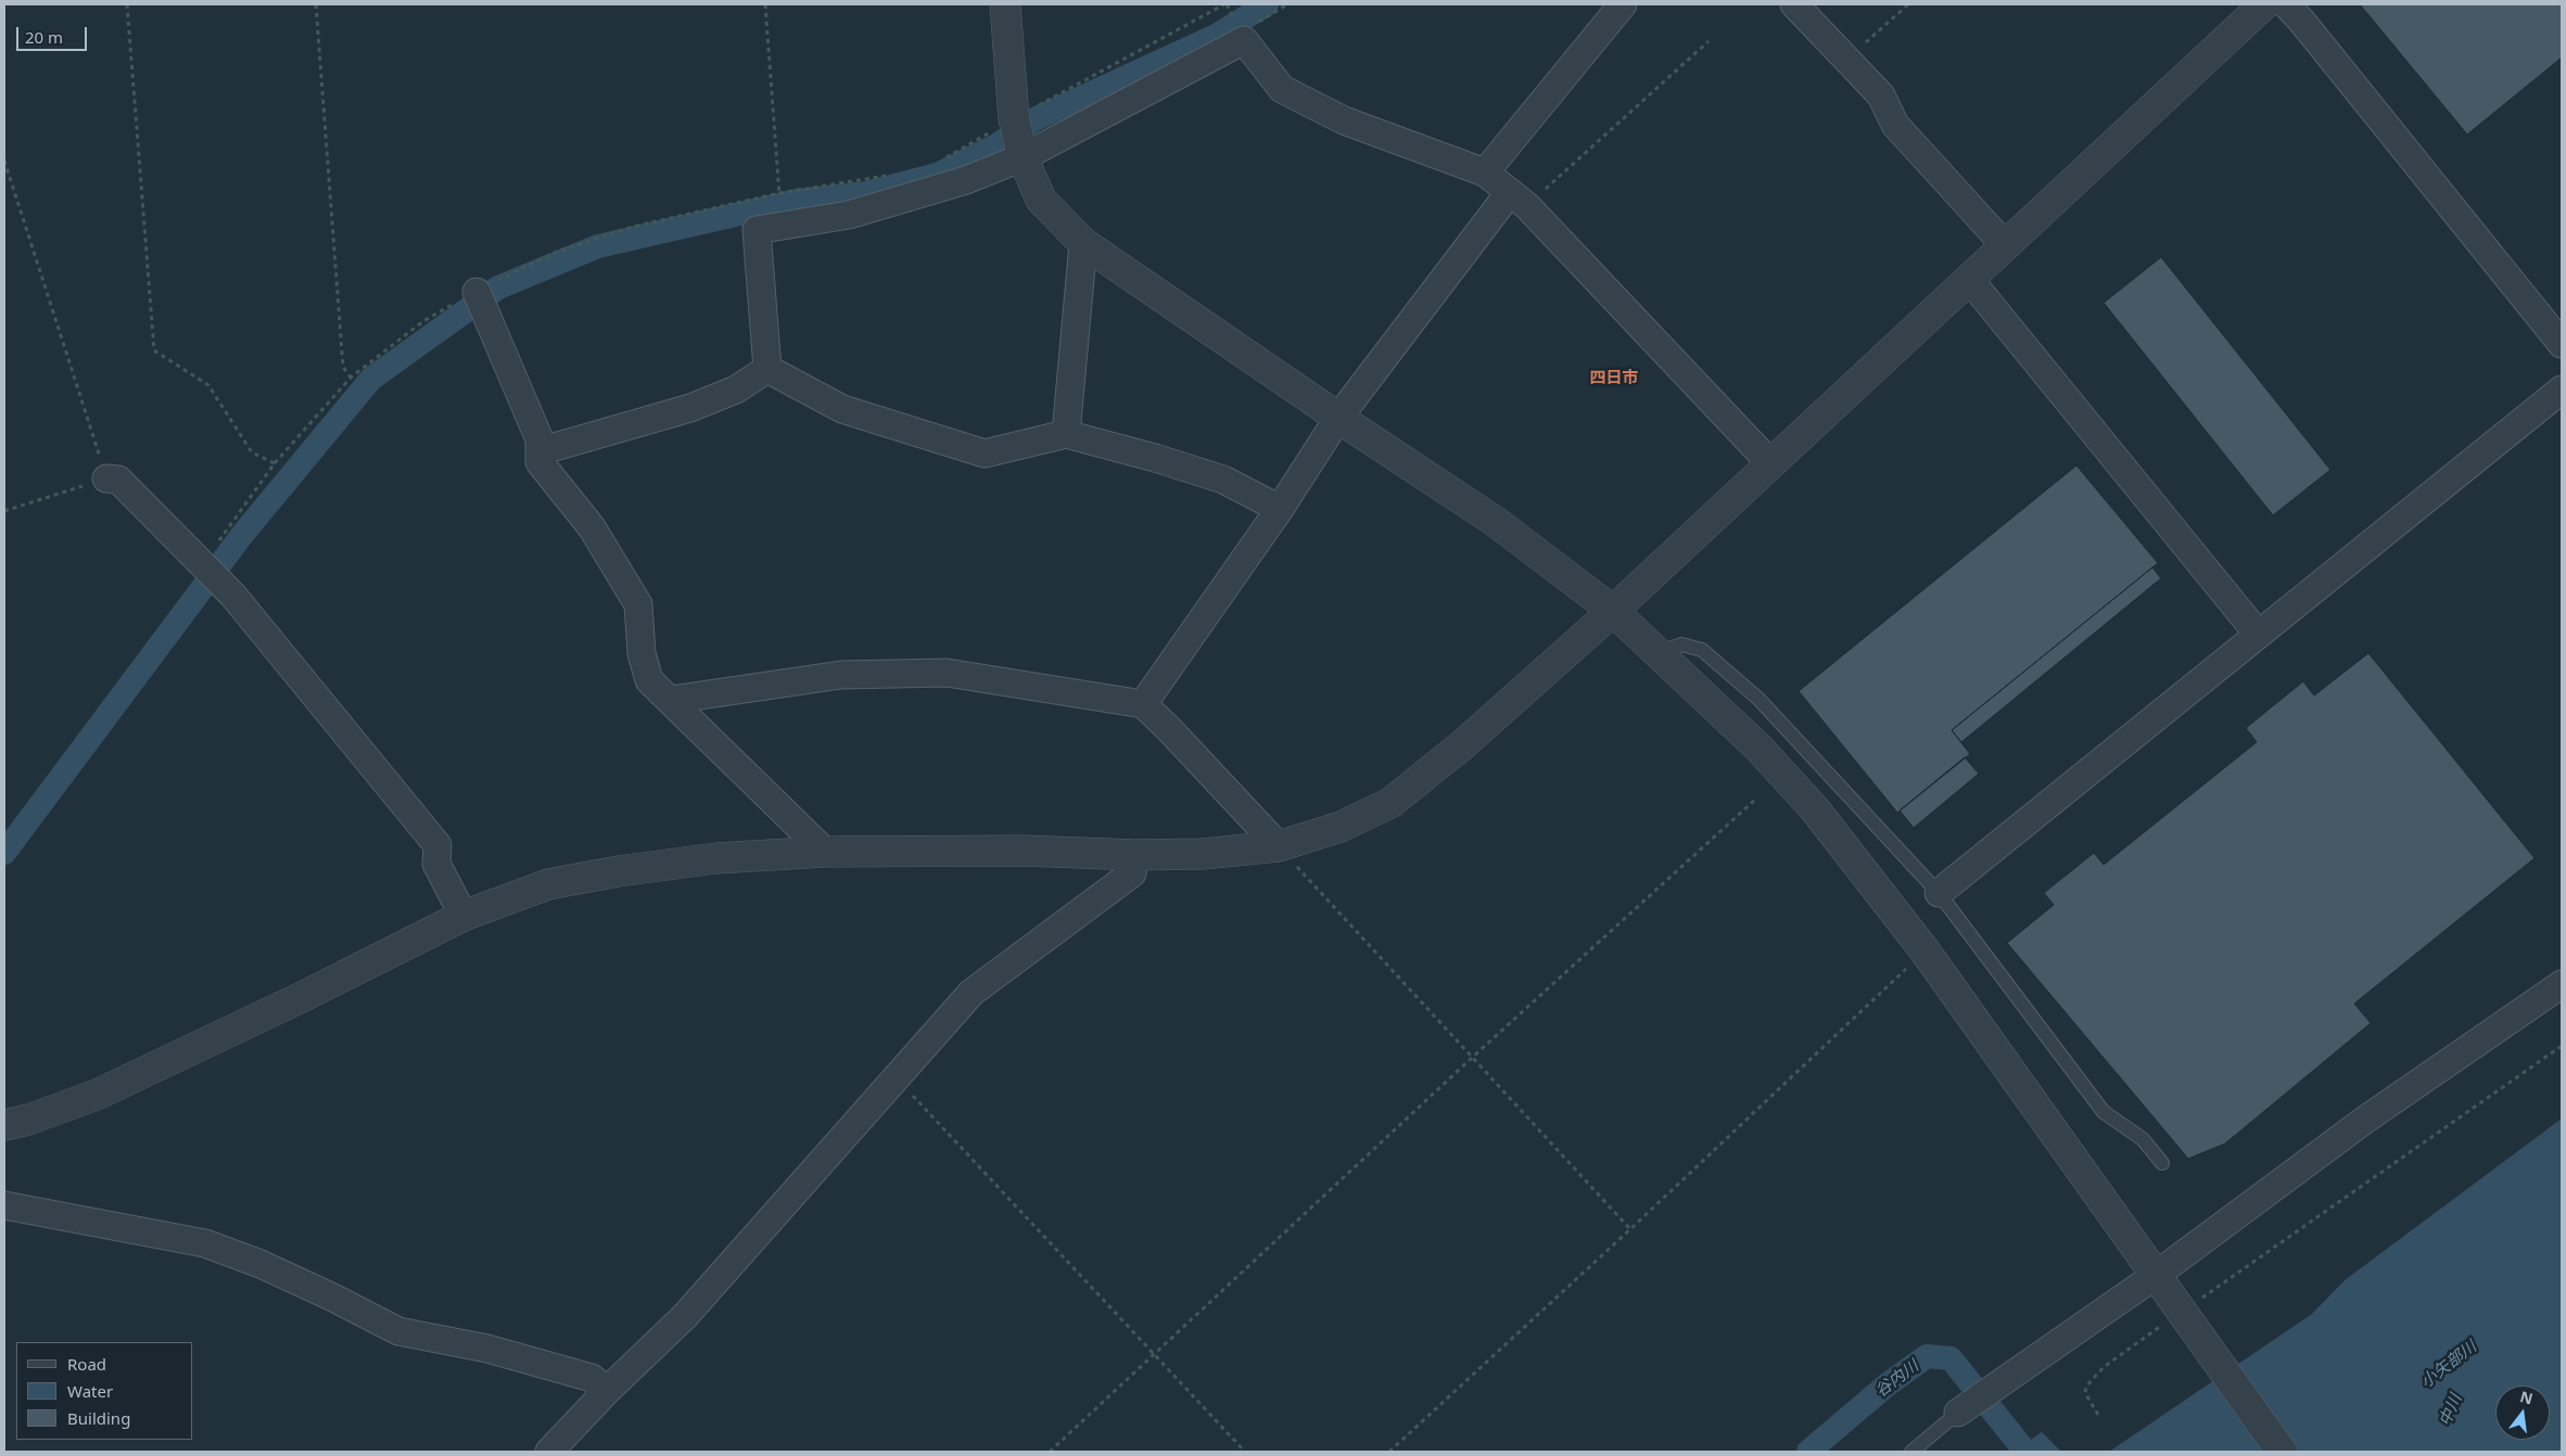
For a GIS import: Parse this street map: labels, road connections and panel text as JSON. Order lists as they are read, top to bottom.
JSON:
{
  "districts": ["四日市"],
  "water": ["小矢部川", "谷内川", "中川"],
  "legend": ["Road", "Water", "Building"],
  "scale_bar": "20 m",
  "north": "top"
}
